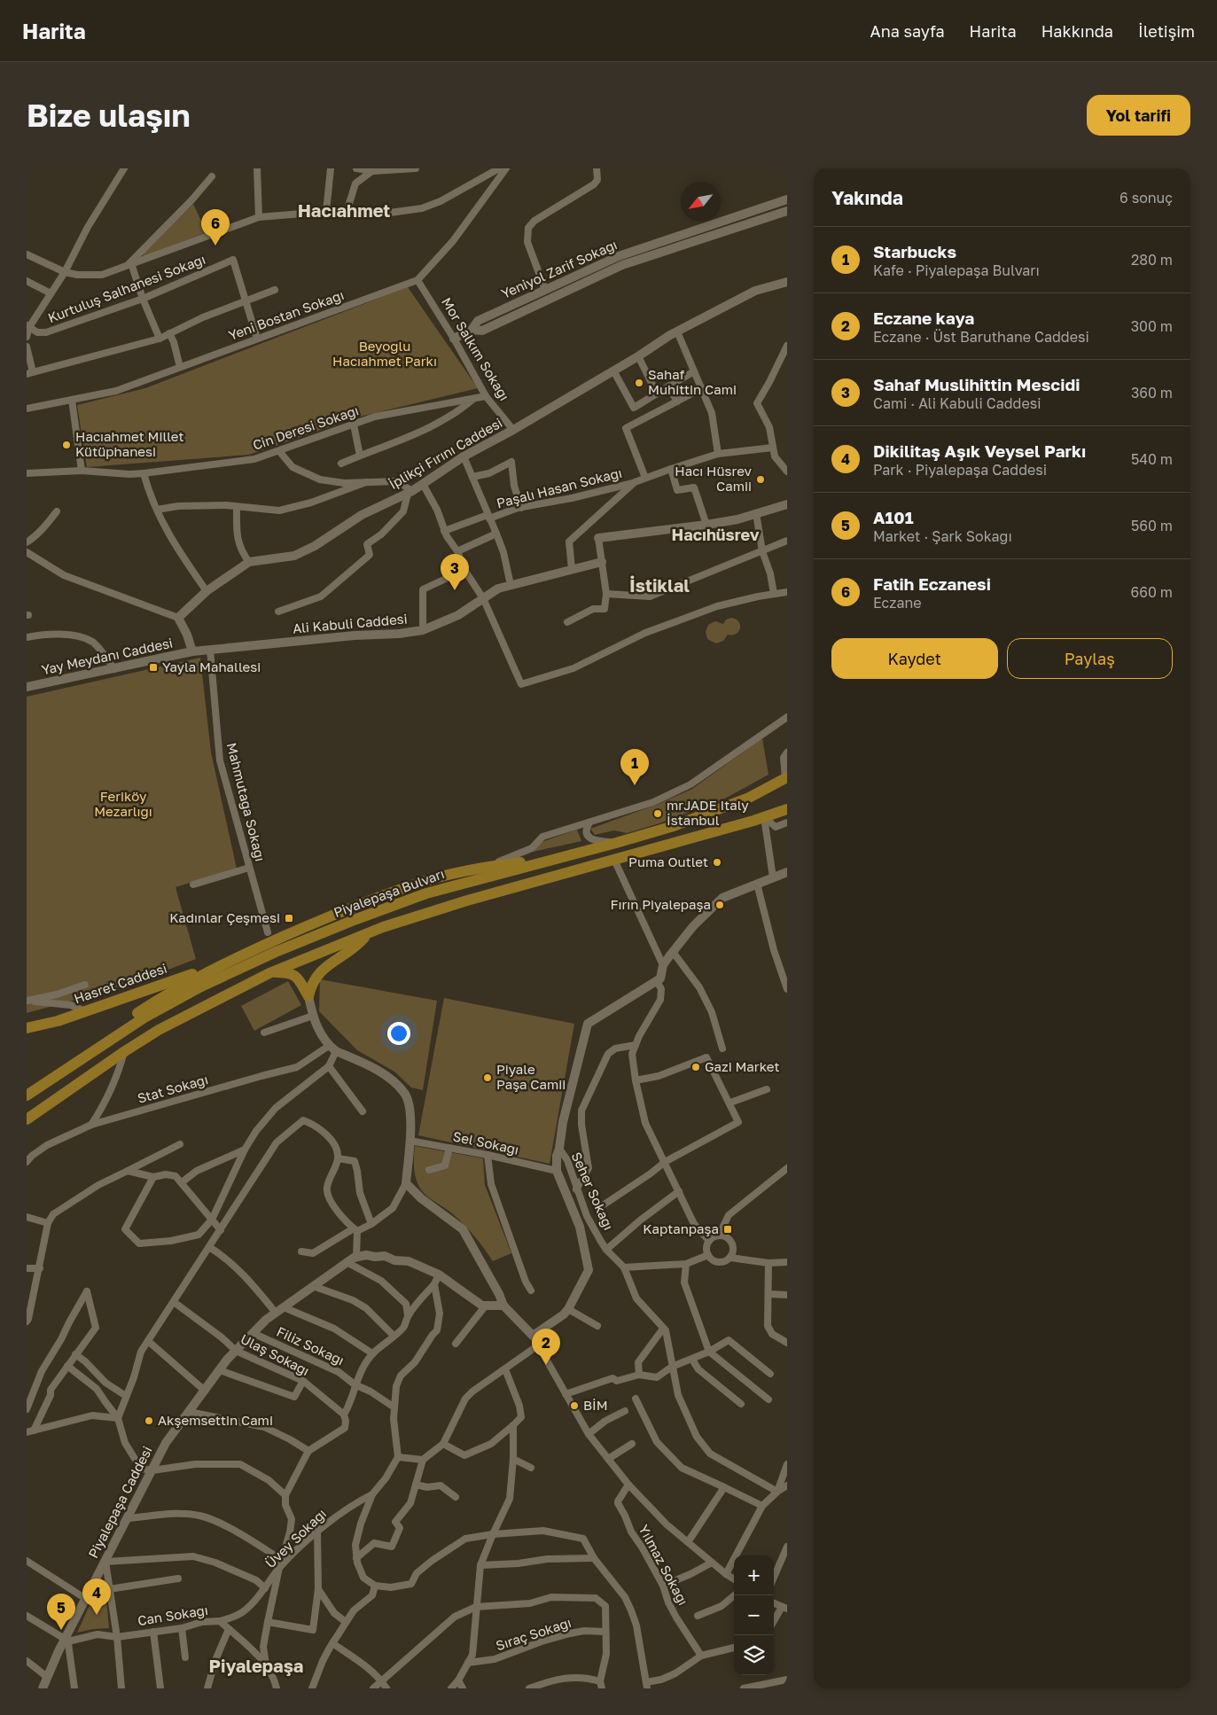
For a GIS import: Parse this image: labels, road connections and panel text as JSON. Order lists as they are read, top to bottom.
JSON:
{
  "streets": {
    "main road": ["Piyalepaşa Bulvarı", "Hasret Caddesi"],
    "street": [
      "Yeniyol Zarif Sokağı",
      "Kurtuluş Salhanesi Sokağı",
      "Yeni Bostan Sokağı",
      "Mor Salkım Sokağı",
      "Cin Deresi Sokağı",
      "İplikçi Fırını Caddesi",
      "Paşalı Hasan Sokağı",
      "Ali Kabuli Caddesi",
      "Yay Meydanı Caddesi",
      "Mahmutağa Sokağı",
      "Stat Sokağı",
      "Sel Sokağı",
      "Seher Sokağı",
      "Filiz Sokağı",
      "Ulaş Sokağı",
      "Piyalepaşa Caddesi",
      "Üvey Sokağı",
      "Yılmaz Sokağı",
      "Can Sokağı",
      "Sıraç Sokağı"
    ]
  },
  "crossings": [
    ["Yeniyol Zarif Sokağı", "Mor Salkım Sokağı"],
    ["Yeni Bostan Sokağı", "Mor Salkım Sokağı"],
    ["Mor Salkım Sokağı", "Cin Deresi Sokağı"],
    ["Mor Salkım Sokağı", "İplikçi Fırını Caddesi"],
    ["Ali Kabuli Caddesi", "Yay Meydanı Caddesi"],
    ["Ali Kabuli Caddesi", "Mahmutağa Sokağı"],
    ["Filiz Sokağı", "Piyalepaşa Caddesi"],
    ["Ulaş Sokağı", "Piyalepaşa Caddesi"],
    ["Piyalepaşa Caddesi", "Can Sokağı"],
    ["Üvey Sokağı", "Can Sokağı"]
  ],
  "districts": [
    "Hacıahmet",
    "Hacıhüsrev",
    "İstiklal",
    "Piyalepaşa"
  ],
  "parks": ["Beyoğlu Hacıahmet Parkı", "Feriköy Mezarlığı"],
  "places": {
    "other": [
      "Sahaf Muhittin Cami",
      "Hacıahmet Millet Kütüphanesi",
      "Hacı Hüsrev Camii",
      "mrJADE Italy İstanbul",
      "Puma Outlet",
      "Fırın Piyalepaşa",
      "Gazi Market",
      "Piyale Paşa Camii",
      "BİM",
      "Akşemsettin Cami"
    ],
    "transit": ["Yayla Mahallesi", "Kadınlar Çeşmesi", "Kaptanpaşa"]
  },
  "north": "bottom left",
  "page": {
    "header": "Harita",
    "nav": [
      "Ana sayfa",
      "Harita",
      "Hakkında",
      "İletişim"
    ],
    "buttons": [
      "Yol tarifi",
      ["Kaydet", "Paylaş"]
    ],
    "title": "Bize ulaşın",
    "heading": ["Yakında", "6 sonuç"],
    "pins": [
      "6",
      "3",
      "1",
      "2",
      "4",
      "5"
    ],
    "list": [
      {
        "mark": "1",
        "name": "Starbucks",
        "note": "Kafe · Piyalepaşa Bulvarı",
        "value": "280 m"
      },
      {
        "mark": "2",
        "name": "Eczane kaya",
        "note": "Eczane · Üst Baruthane Caddesi",
        "value": "300 m"
      },
      {
        "mark": "3",
        "name": "Sahaf Muslihittin Mescidi",
        "note": "Cami · Ali Kabuli Caddesi",
        "value": "360 m"
      },
      {
        "mark": "4",
        "name": "Dikilitaş Aşık Veysel Parkı",
        "note": "Park · Piyalepaşa Caddesi",
        "value": "540 m"
      },
      {
        "mark": "5",
        "name": "A101",
        "note": "Market · Şark Sokağı",
        "value": "560 m"
      },
      {
        "mark": "6",
        "name": "Fatih Eczanesi",
        "note": "Eczane",
        "value": "660 m"
      }
    ],
    "map_buttons": ["+", "−"]
  }
}
